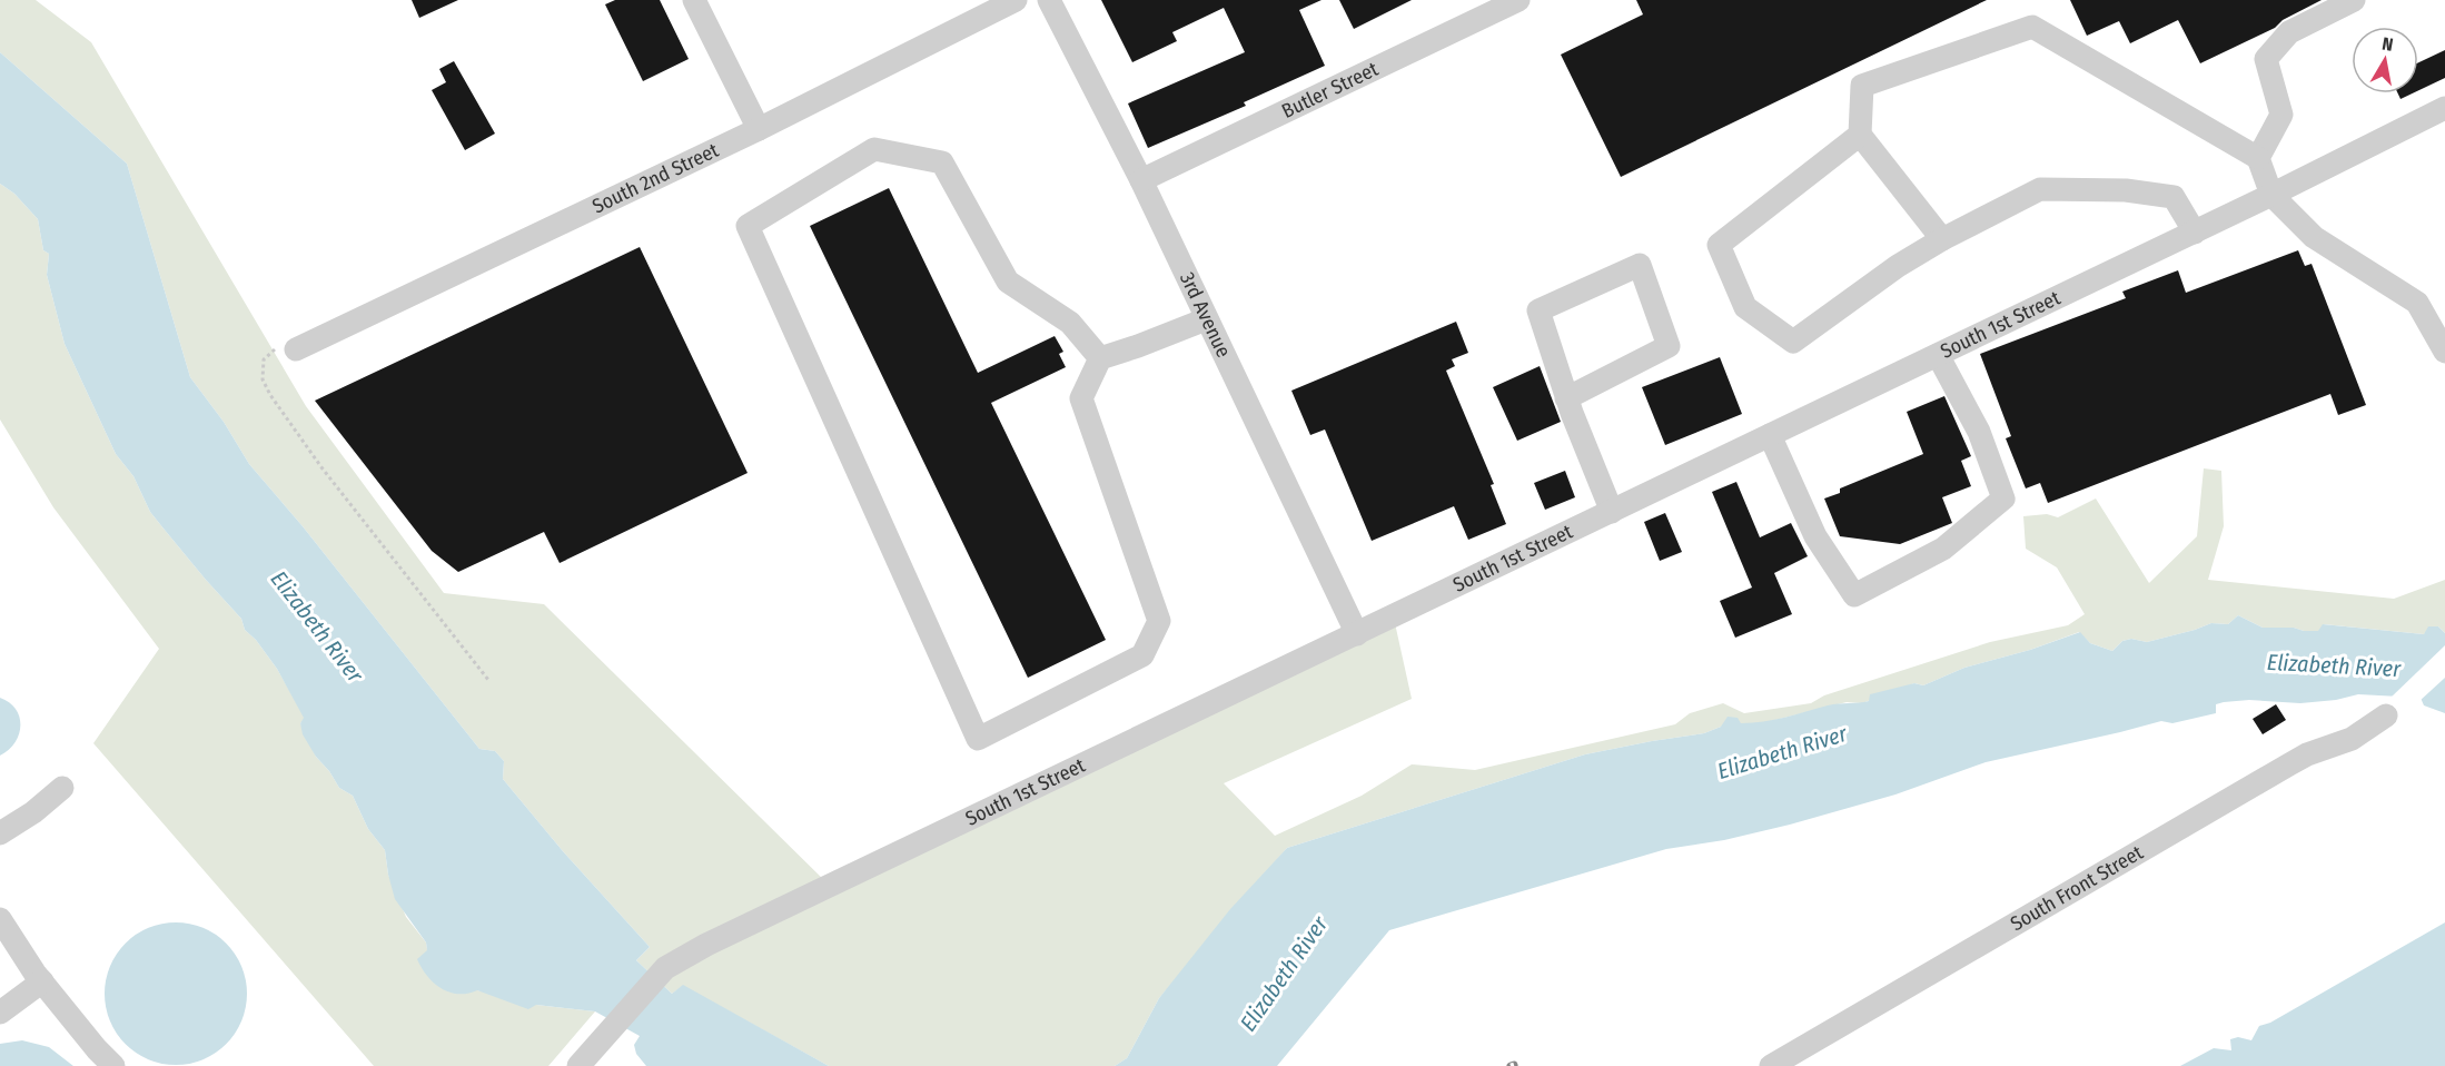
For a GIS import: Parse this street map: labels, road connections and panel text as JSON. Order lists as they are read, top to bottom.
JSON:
{
  "streets": {
    "street": [
      "Butler Street",
      "South 2nd Street",
      "3rd Avenue",
      "South 1st Street",
      "South Front Street"
    ]
  },
  "crossings": [
    ["Butler Street", "3rd Avenue"],
    ["3rd Avenue", "South 1st Street"]
  ],
  "water": ["Elizabeth River"],
  "north": "top"
}
